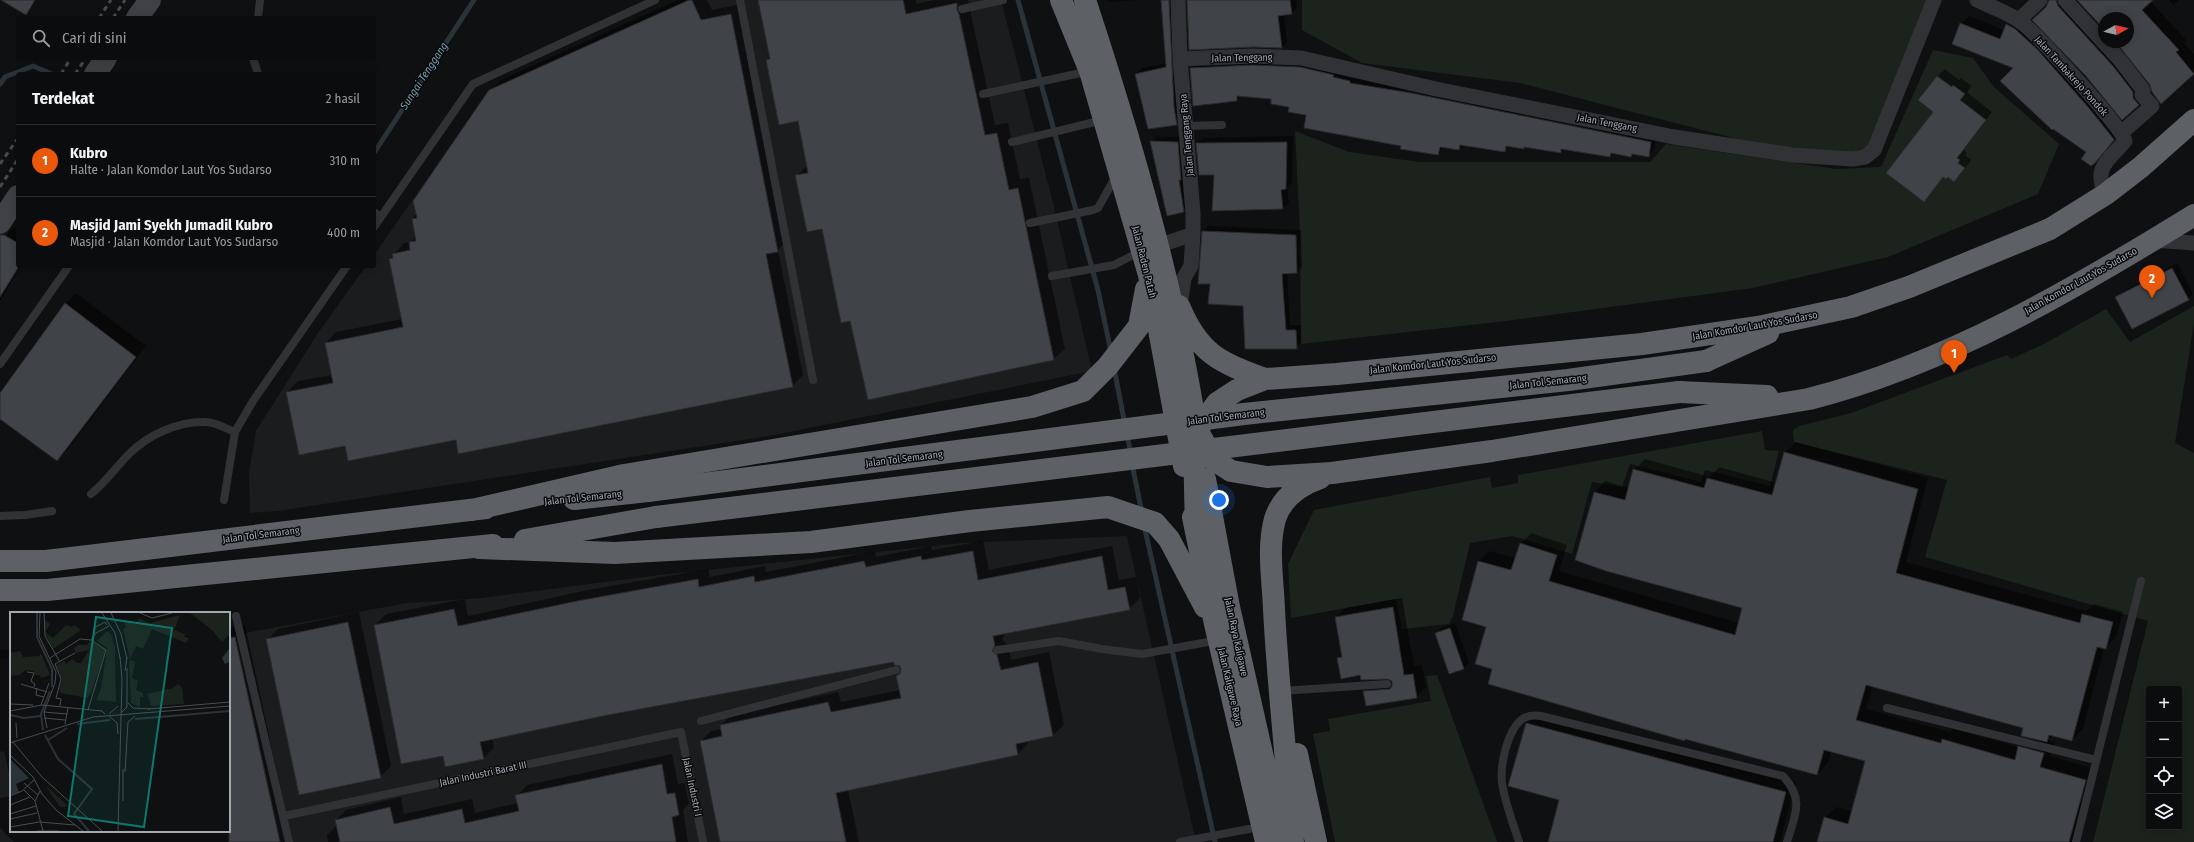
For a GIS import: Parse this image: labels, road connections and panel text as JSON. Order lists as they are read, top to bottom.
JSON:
{
  "streets": {
    "highway": [
      "Jalan Raden Patah",
      "Jalan Komdor Laut Yos Sudarso",
      "Jalan Tol Semarang",
      "Jalan Raya Kaligawe",
      "Jalan Kaligawe Raya"
    ],
    "street": ["Jalan Tenggang", "Jalan Tambakrejo Pondok", "Jalan Tenggang Raya"],
    "lane": ["Jalan Industri Barat III", "Jalan Industri I"]
  },
  "crossings": [
    ["Jalan Tenggang", "Jalan Tenggang Raya"],
    ["Jalan Raden Patah", "Jalan Raya Kaligawe"],
    ["Jalan Raden Patah", "Jalan Kaligawe Raya"],
    ["Jalan Komdor Laut Yos Sudarso", "Jalan Tol Semarang"],
    ["Jalan Industri Barat III", "Jalan Industri I"]
  ],
  "water": ["Sungai Tenggang"],
  "north": "right",
  "page": {
    "search": "Cari di sini",
    "heading": ["Terdekat", "2 hasil"],
    "list": [
      {
        "mark": "1",
        "name": "Kubro",
        "note": "Halte · Jalan Komdor Laut Yos Sudarso",
        "value": "310 m"
      },
      {
        "mark": "2",
        "name": "Masjid Jami Syekh Jumadil Kubro",
        "note": "Masjid · Jalan Komdor Laut Yos Sudarso",
        "value": "400 m"
      }
    ],
    "pins": ["2", "1"],
    "map_buttons": ["+", "−"]
  }
}
